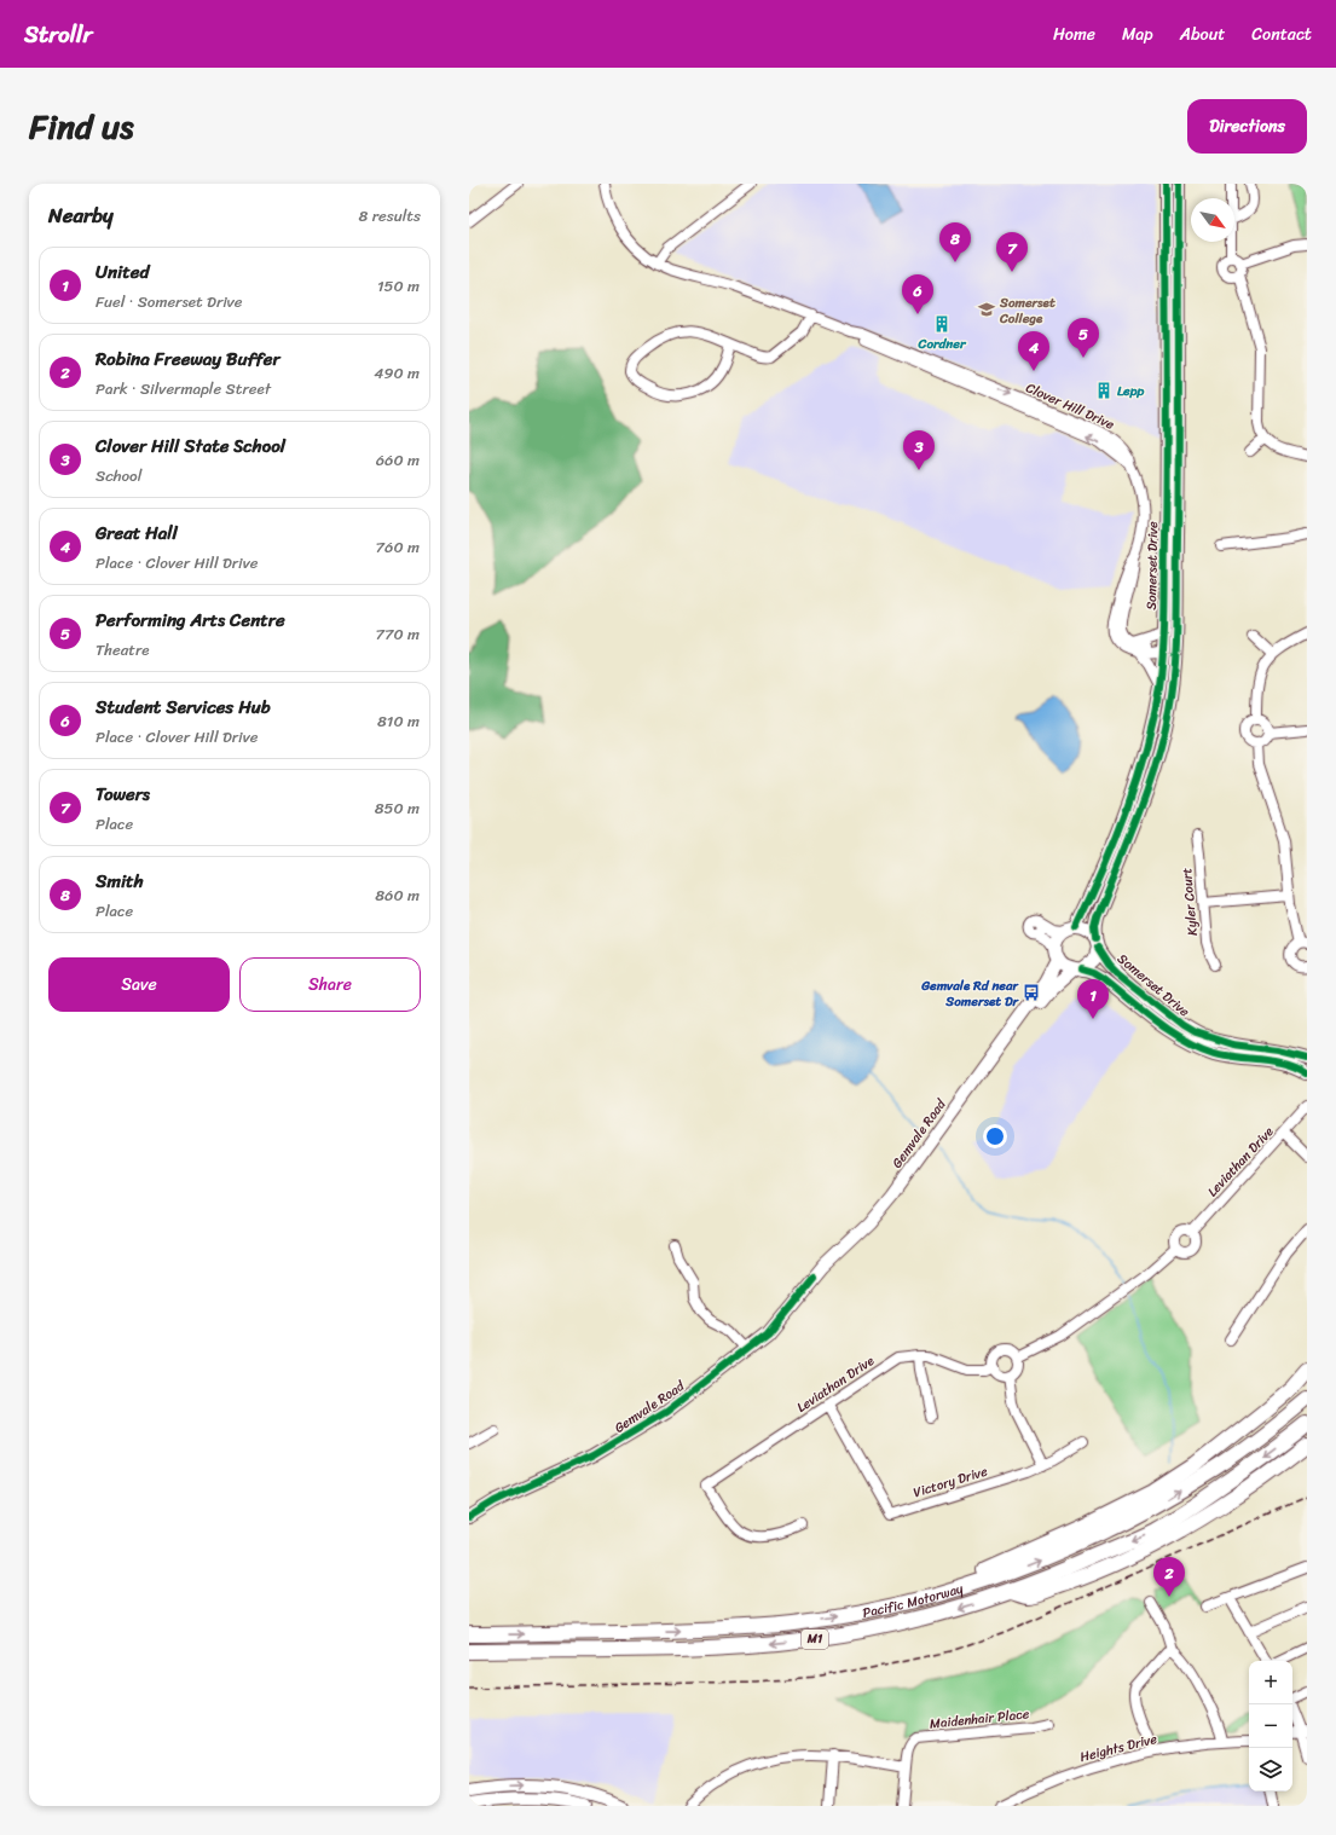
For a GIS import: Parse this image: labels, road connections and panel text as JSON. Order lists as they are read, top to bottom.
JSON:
{
  "streets": {
    "highway": ["Pacific Motorway", "M1"],
    "main road": ["Somerset Drive", "Gemvale Road"],
    "street": [
      "Clover Hill Drive",
      "Kyler Court",
      "Leviathan Drive",
      "Victory Drive",
      "Maidenhair Place",
      "Heights Drive"
    ]
  },
  "crossings": [
    ["Somerset Drive", "Gemvale Road"],
    ["Leviathan Drive", "Victory Drive"]
  ],
  "places": {
    "school or university": ["Somerset College"],
    "building": ["Cordner", "Lepp"],
    "bus stop": ["Gemvale Rd near Somerset Dr"]
  },
  "north": "bottom right",
  "page": {
    "header": "Strollr",
    "nav": [
      "Home",
      "Map",
      "About",
      "Contact"
    ],
    "title": "Find us",
    "buttons": [
      "Directions",
      ["Save", "Share"]
    ],
    "heading": ["Nearby", "8 results"],
    "pins": [
      "8",
      "7",
      "6",
      "5",
      "4",
      "3",
      "1",
      "2"
    ],
    "list": [
      {
        "mark": "1",
        "name": "United",
        "note": "Fuel · Somerset Drive",
        "value": "150 m"
      },
      {
        "mark": "2",
        "name": "Robina Freeway Buffer",
        "note": "Park · Silvermaple Street",
        "value": "490 m"
      },
      {
        "mark": "3",
        "name": "Clover Hill State School",
        "note": "School",
        "value": "660 m"
      },
      {
        "mark": "4",
        "name": "Great Hall",
        "note": "Place · Clover Hill Drive",
        "value": "760 m"
      },
      {
        "mark": "5",
        "name": "Performing Arts Centre",
        "note": "Theatre",
        "value": "770 m"
      },
      {
        "mark": "6",
        "name": "Student Services Hub",
        "note": "Place · Clover Hill Drive",
        "value": "810 m"
      },
      {
        "mark": "7",
        "name": "Towers",
        "note": "Place",
        "value": "850 m"
      },
      {
        "mark": "8",
        "name": "Smith",
        "note": "Place",
        "value": "860 m"
      }
    ],
    "map_buttons": ["+", "−"]
  }
}
